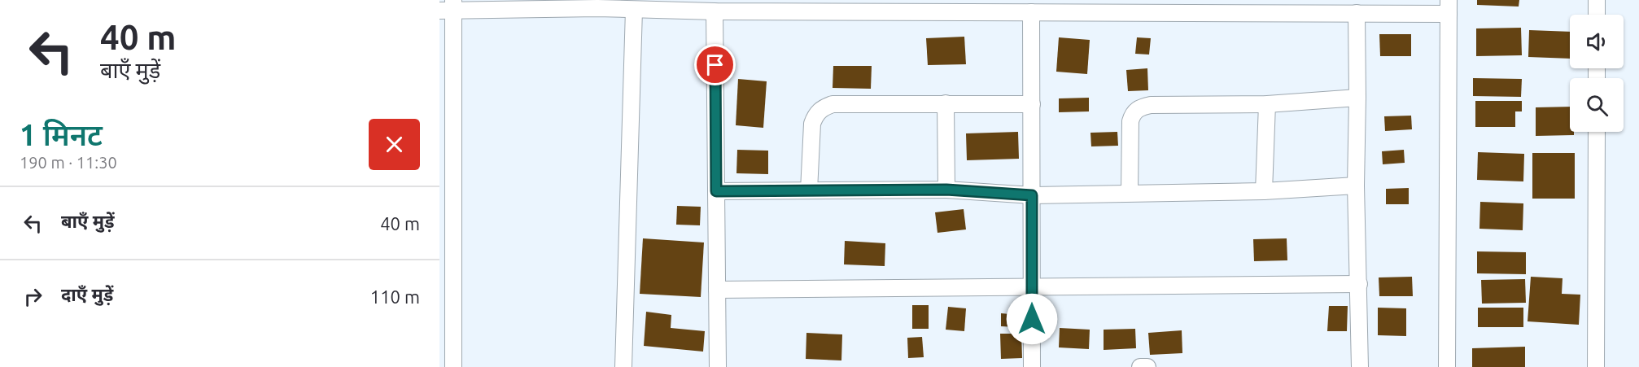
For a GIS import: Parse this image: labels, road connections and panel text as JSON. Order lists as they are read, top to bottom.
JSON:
{
  "page": {
    "turn": ["40 m", "बाएँ मुड़ें"],
    "heading": ["1 मिनट", "190 m · 11:30"],
    "list": [
      {
        "name": "बाएँ मुड़ें",
        "value": "40 m"
      },
      {
        "name": "दाएँ मुड़ें",
        "value": "110 m"
      }
    ]
  }
}
